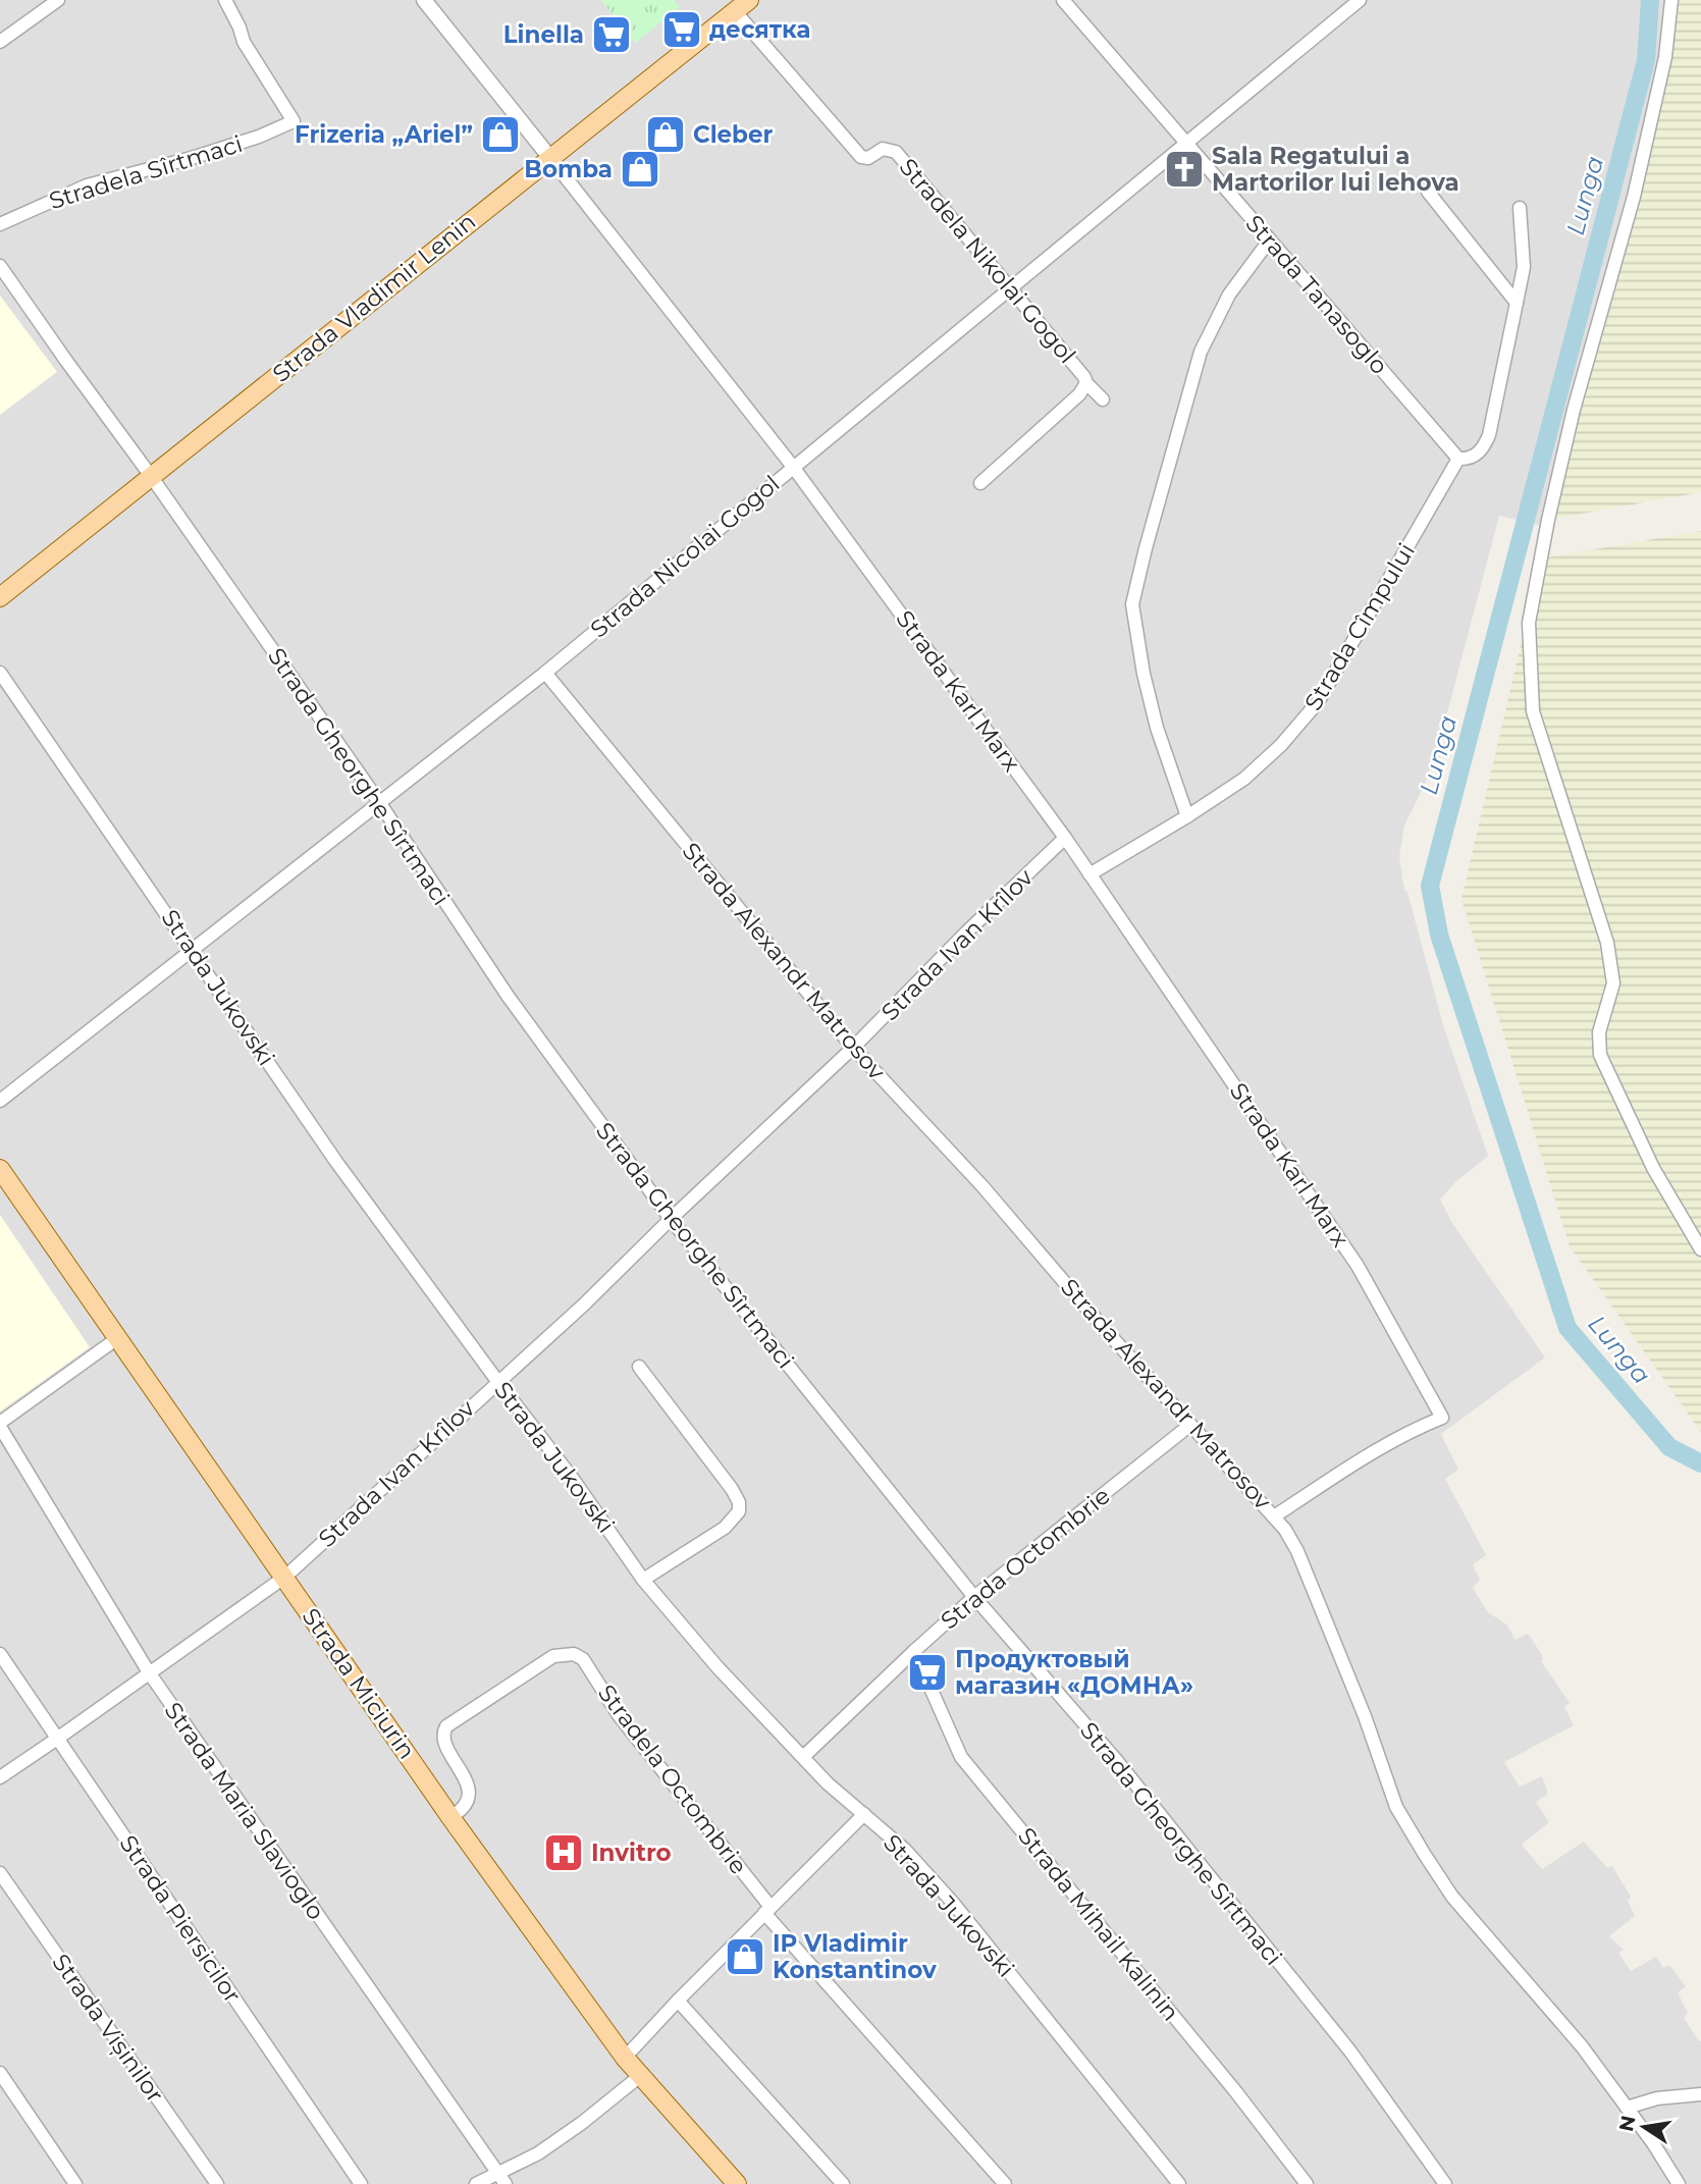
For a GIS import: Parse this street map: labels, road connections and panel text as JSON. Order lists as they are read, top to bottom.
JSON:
{
  "streets": {
    "main road": ["Strada Vladimir Lenin", "Strada Miciurin"],
    "street": [
      "Stradela Sîrtmaci",
      "Stradela Nikolai Gogol",
      "Strada Tanasoglo",
      "Strada Nicolai Gogol",
      "Strada Cîmpului",
      "Strada Karl Marx",
      "Strada Gheorghe Sîrtmaci",
      "Strada Ivan Krîlov",
      "Strada Alexandr Matrosov",
      "Strada Jukovski",
      "Strada Octombrie",
      "Stradela Octombrie",
      "Strada Maria Slavioglo",
      "Strada Piersicilor",
      "Strada Mihail Kalinin",
      "Strada Vișinilor"
    ]
  },
  "crossings": [
    ["Stradela Nikolai Gogol", "Strada Vladimir Lenin"],
    ["Stradela Nikolai Gogol", "Strada Nicolai Gogol"],
    ["Strada Tanasoglo", "Strada Nicolai Gogol"],
    ["Strada Tanasoglo", "Strada Cîmpului"],
    ["Strada Vladimir Lenin", "Strada Karl Marx"],
    ["Strada Vladimir Lenin", "Strada Gheorghe Sîrtmaci"],
    ["Strada Nicolai Gogol", "Strada Karl Marx"],
    ["Strada Nicolai Gogol", "Strada Gheorghe Sîrtmaci"],
    ["Strada Nicolai Gogol", "Strada Alexandr Matrosov"],
    ["Strada Nicolai Gogol", "Strada Jukovski"],
    ["Strada Cîmpului", "Strada Karl Marx"],
    ["Strada Karl Marx", "Strada Ivan Krîlov"],
    ["Strada Karl Marx", "Strada Alexandr Matrosov"],
    ["Strada Gheorghe Sîrtmaci", "Strada Ivan Krîlov"],
    ["Strada Gheorghe Sîrtmaci", "Strada Octombrie"],
    ["Strada Ivan Krîlov", "Strada Alexandr Matrosov"],
    ["Strada Ivan Krîlov", "Strada Jukovski"],
    ["Strada Ivan Krîlov", "Strada Miciurin"],
    ["Strada Ivan Krîlov", "Strada Maria Slavioglo"],
    ["Strada Ivan Krîlov", "Strada Piersicilor"],
    ["Strada Alexandr Matrosov", "Strada Octombrie"],
    ["Strada Jukovski", "Strada Octombrie"],
    ["Strada Octombrie", "Strada Mihail Kalinin"],
    ["Strada Miciurin", "Stradela Octombrie"]
  ],
  "water": ["Lunga"],
  "places": {
    "supermarket": ["десятка", "Linella", "Продуктовый магазин «ДОМНА»"],
    "shop": [
      "Frizeria „Ariel”",
      "Cleber",
      "Bomba",
      "IP Vladimir Konstantinov"
    ],
    "church": ["Sala Regatului a Martorilor lui Iehova"],
    "hospital": ["Invitro"]
  },
  "north": "left"
}
